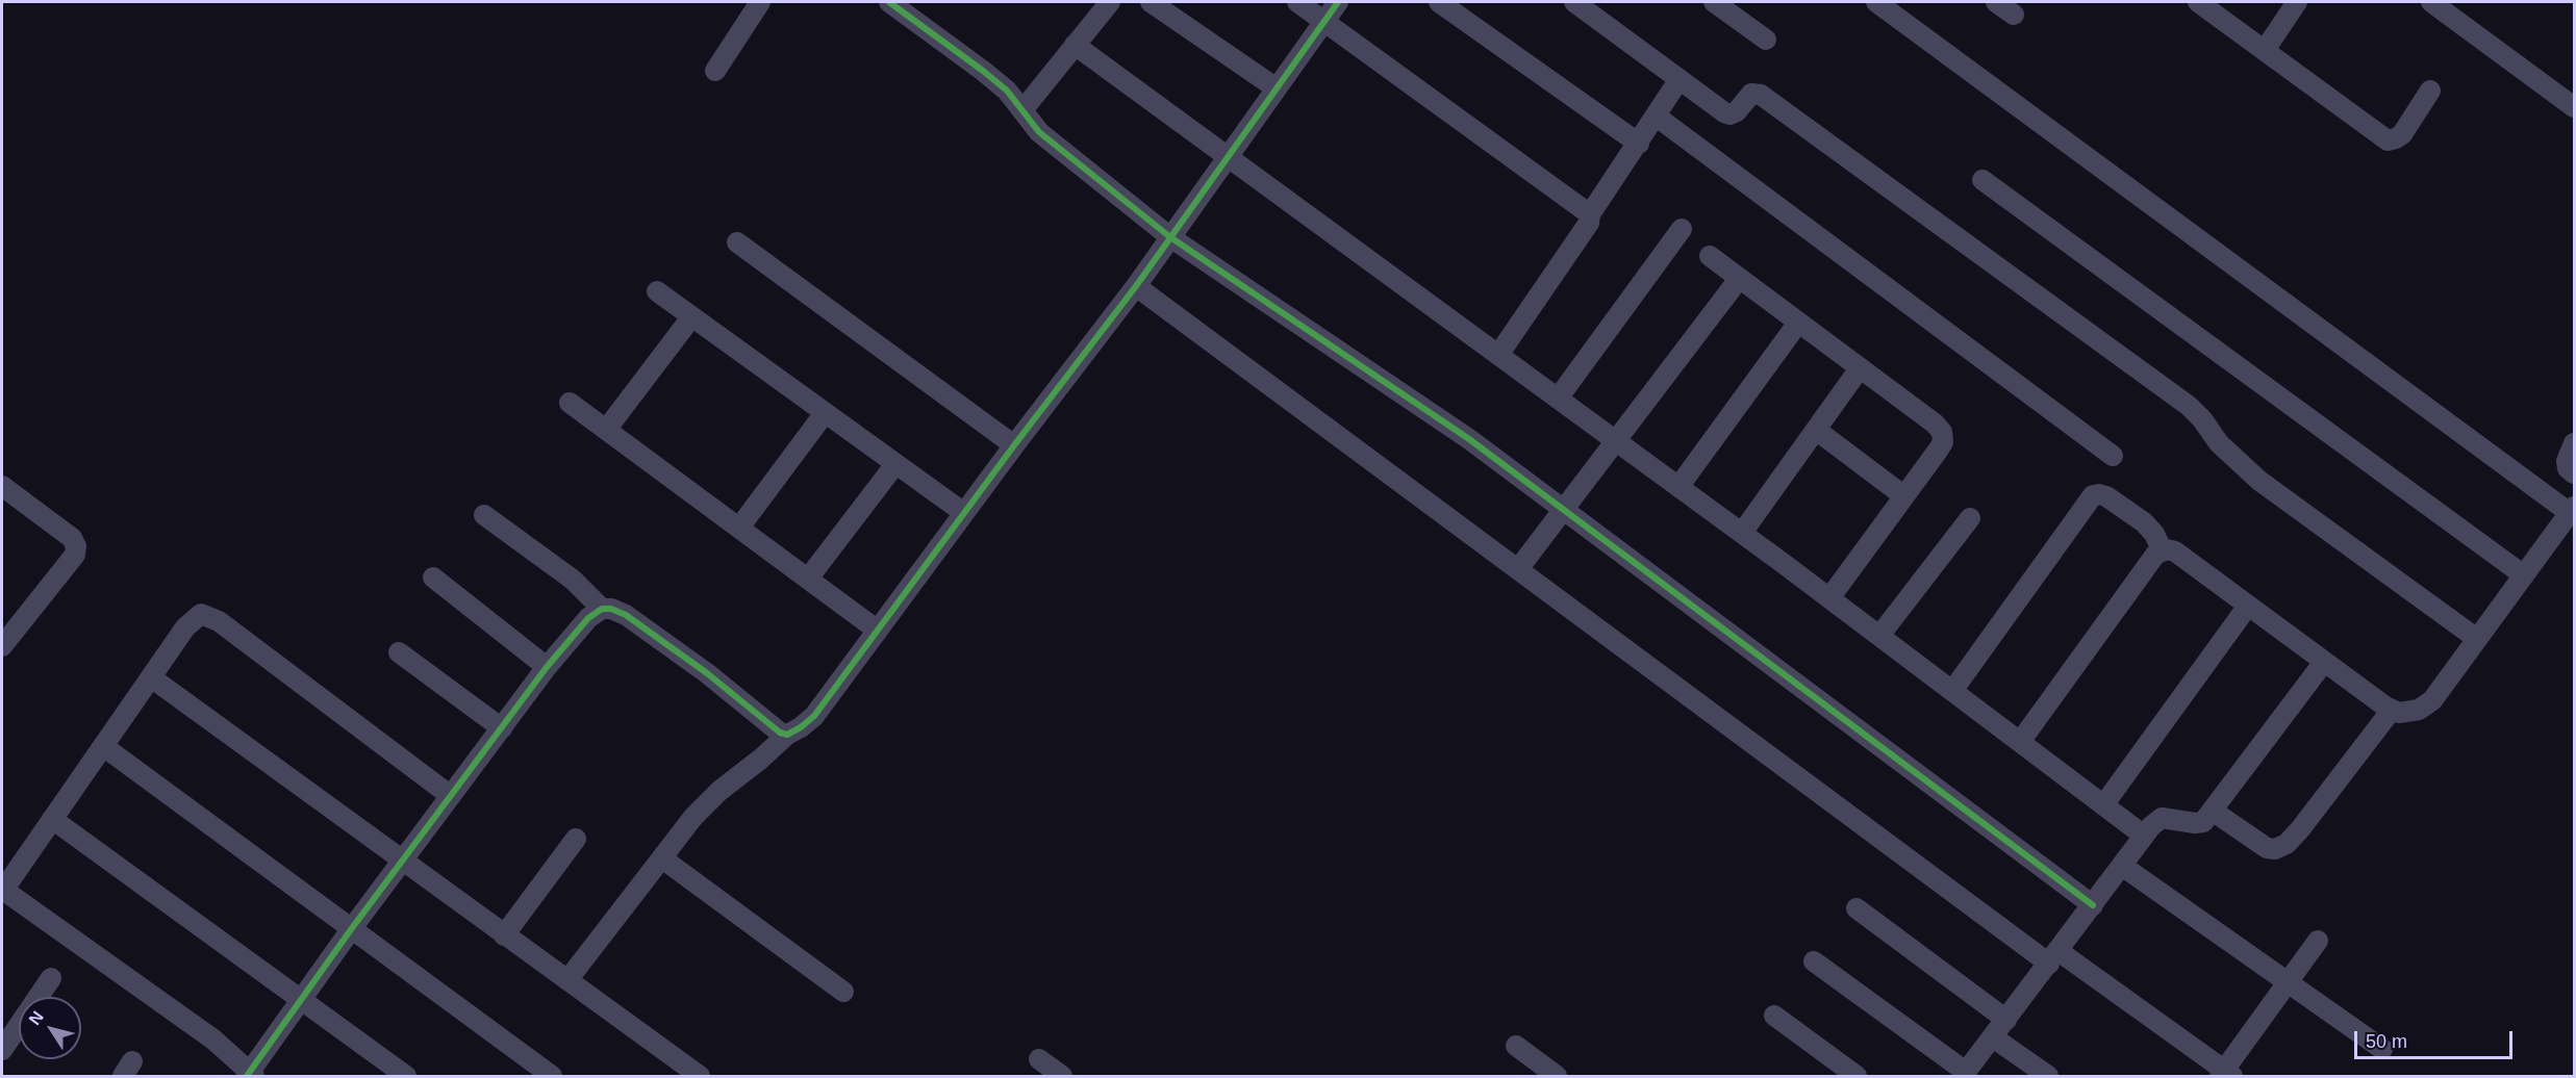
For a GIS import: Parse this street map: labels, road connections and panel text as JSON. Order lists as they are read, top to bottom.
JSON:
{
  "scale_bar": "50 m",
  "north": "top left"
}
